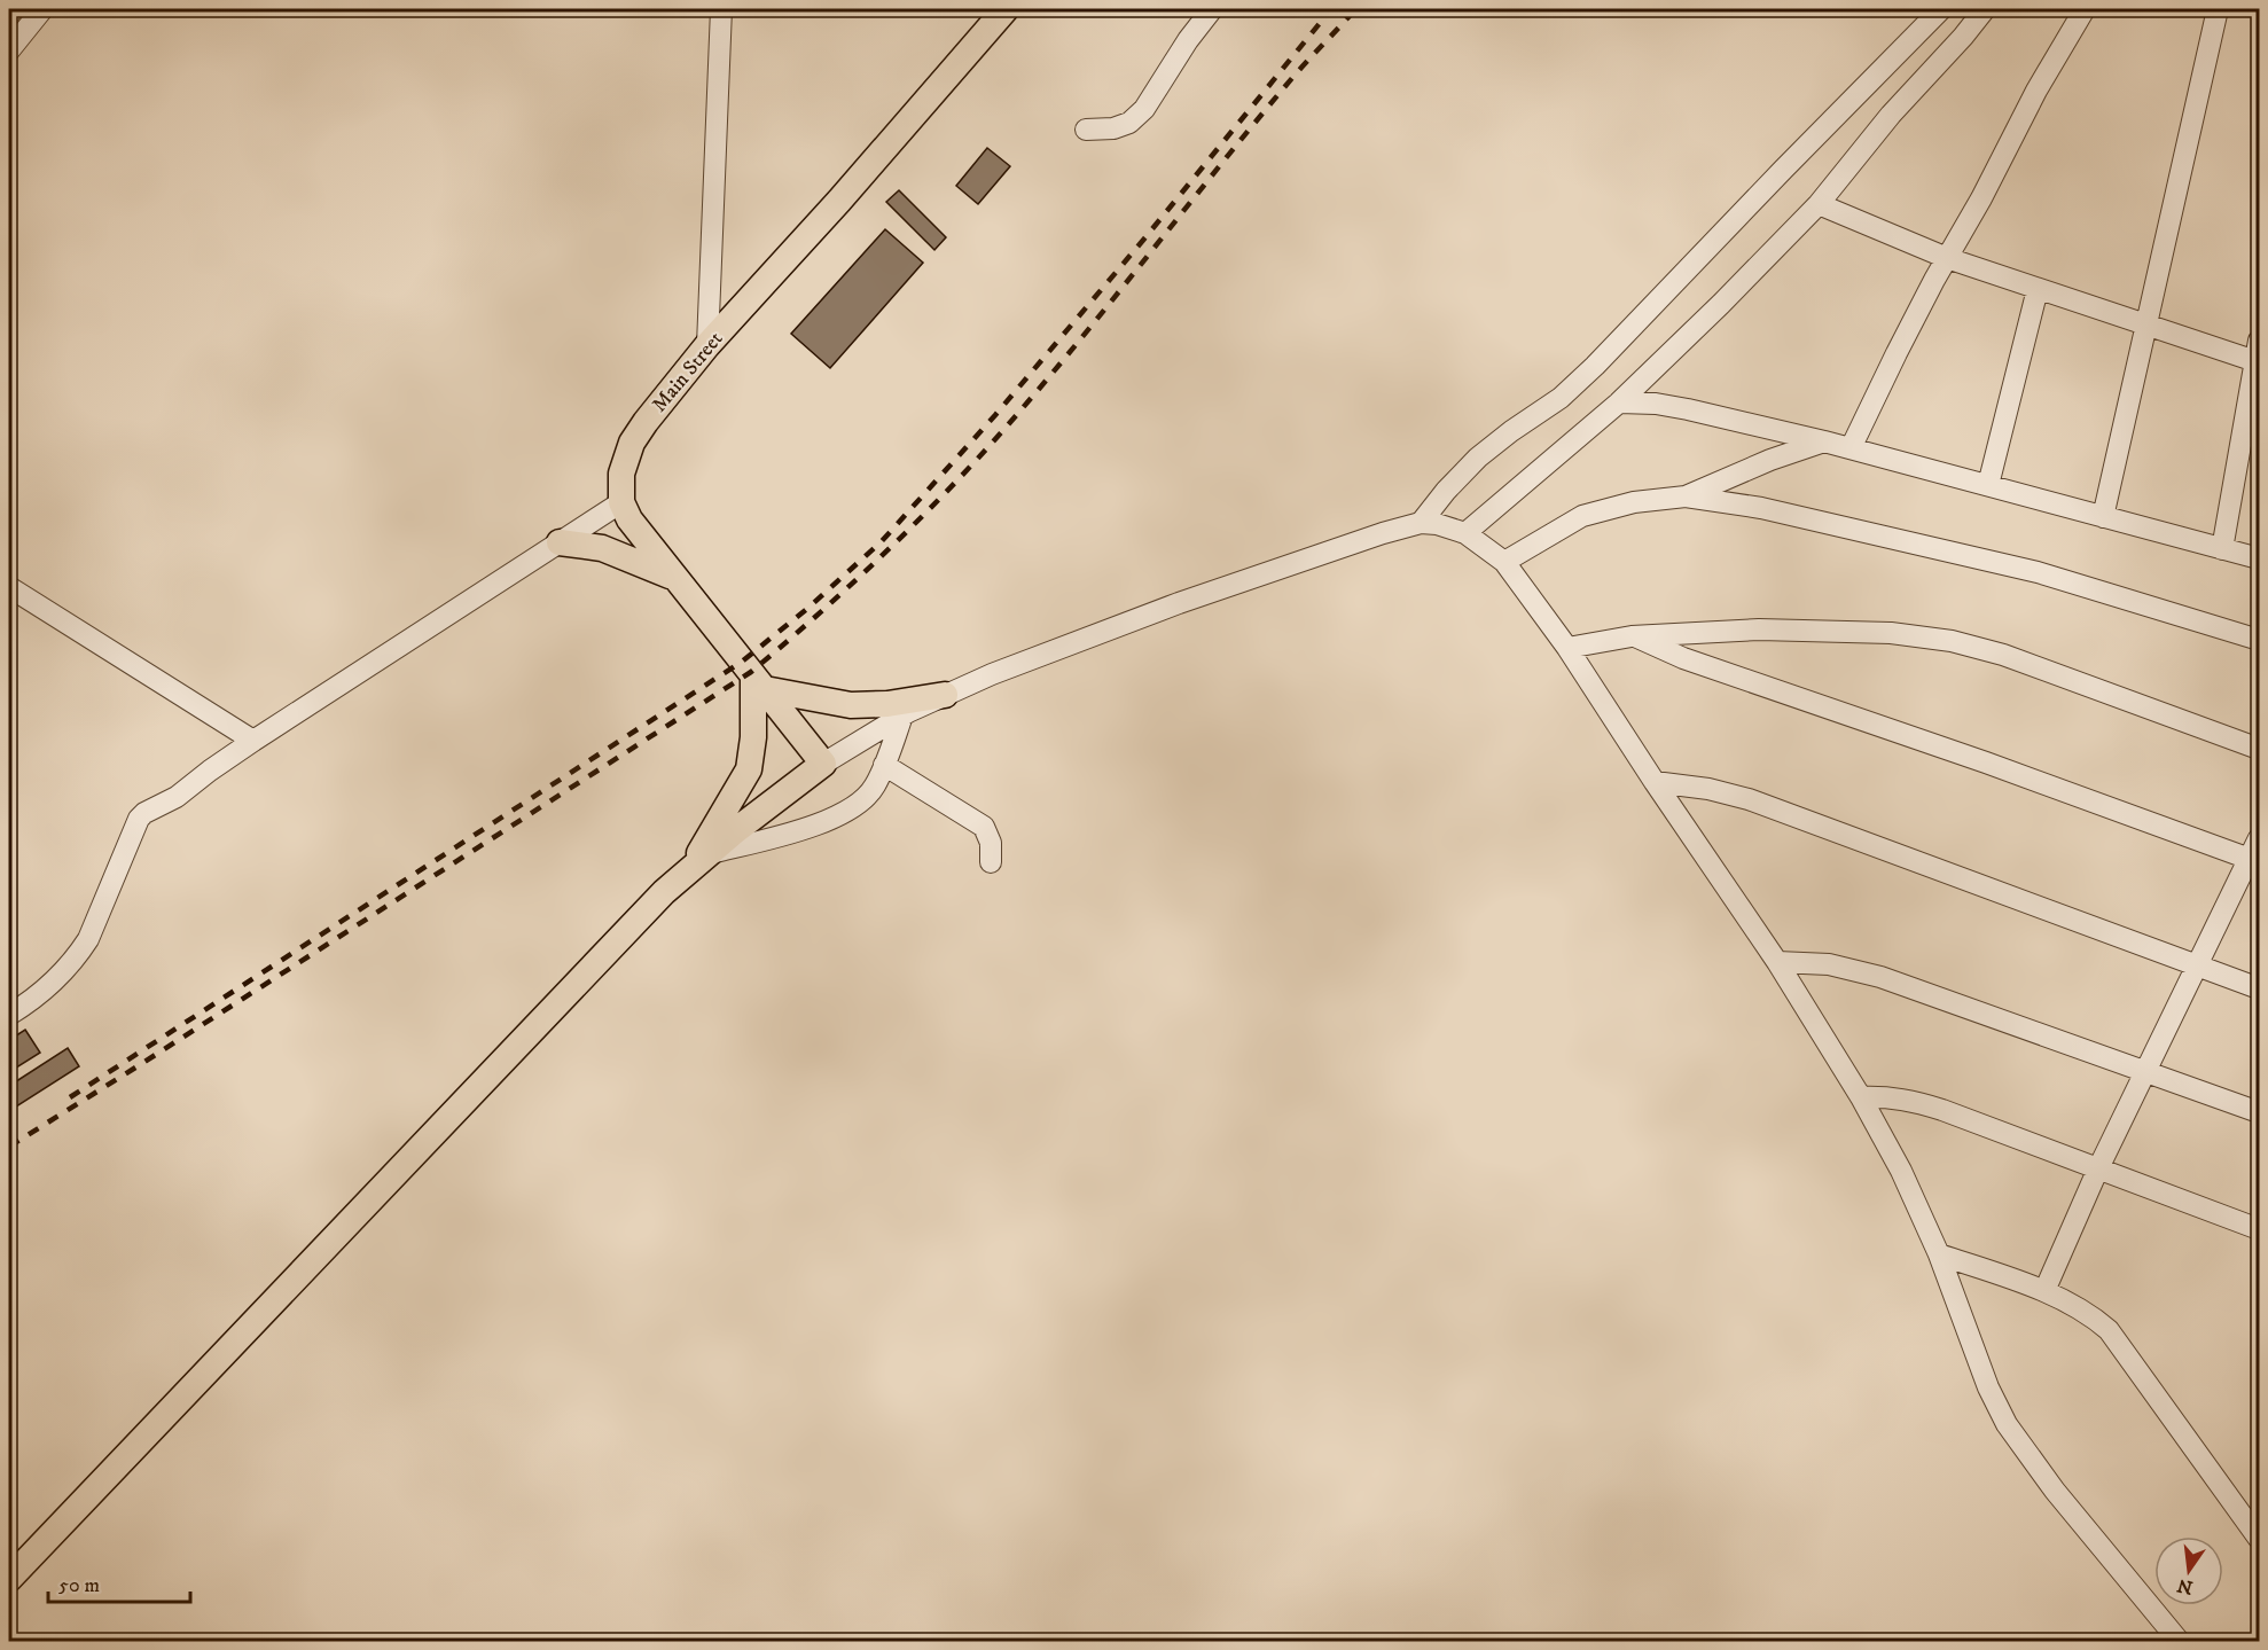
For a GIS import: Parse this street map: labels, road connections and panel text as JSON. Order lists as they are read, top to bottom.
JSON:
{
  "streets": {
    "main road": ["Main Street"]
  },
  "scale_bar": "50 m",
  "north": "bottom"
}
